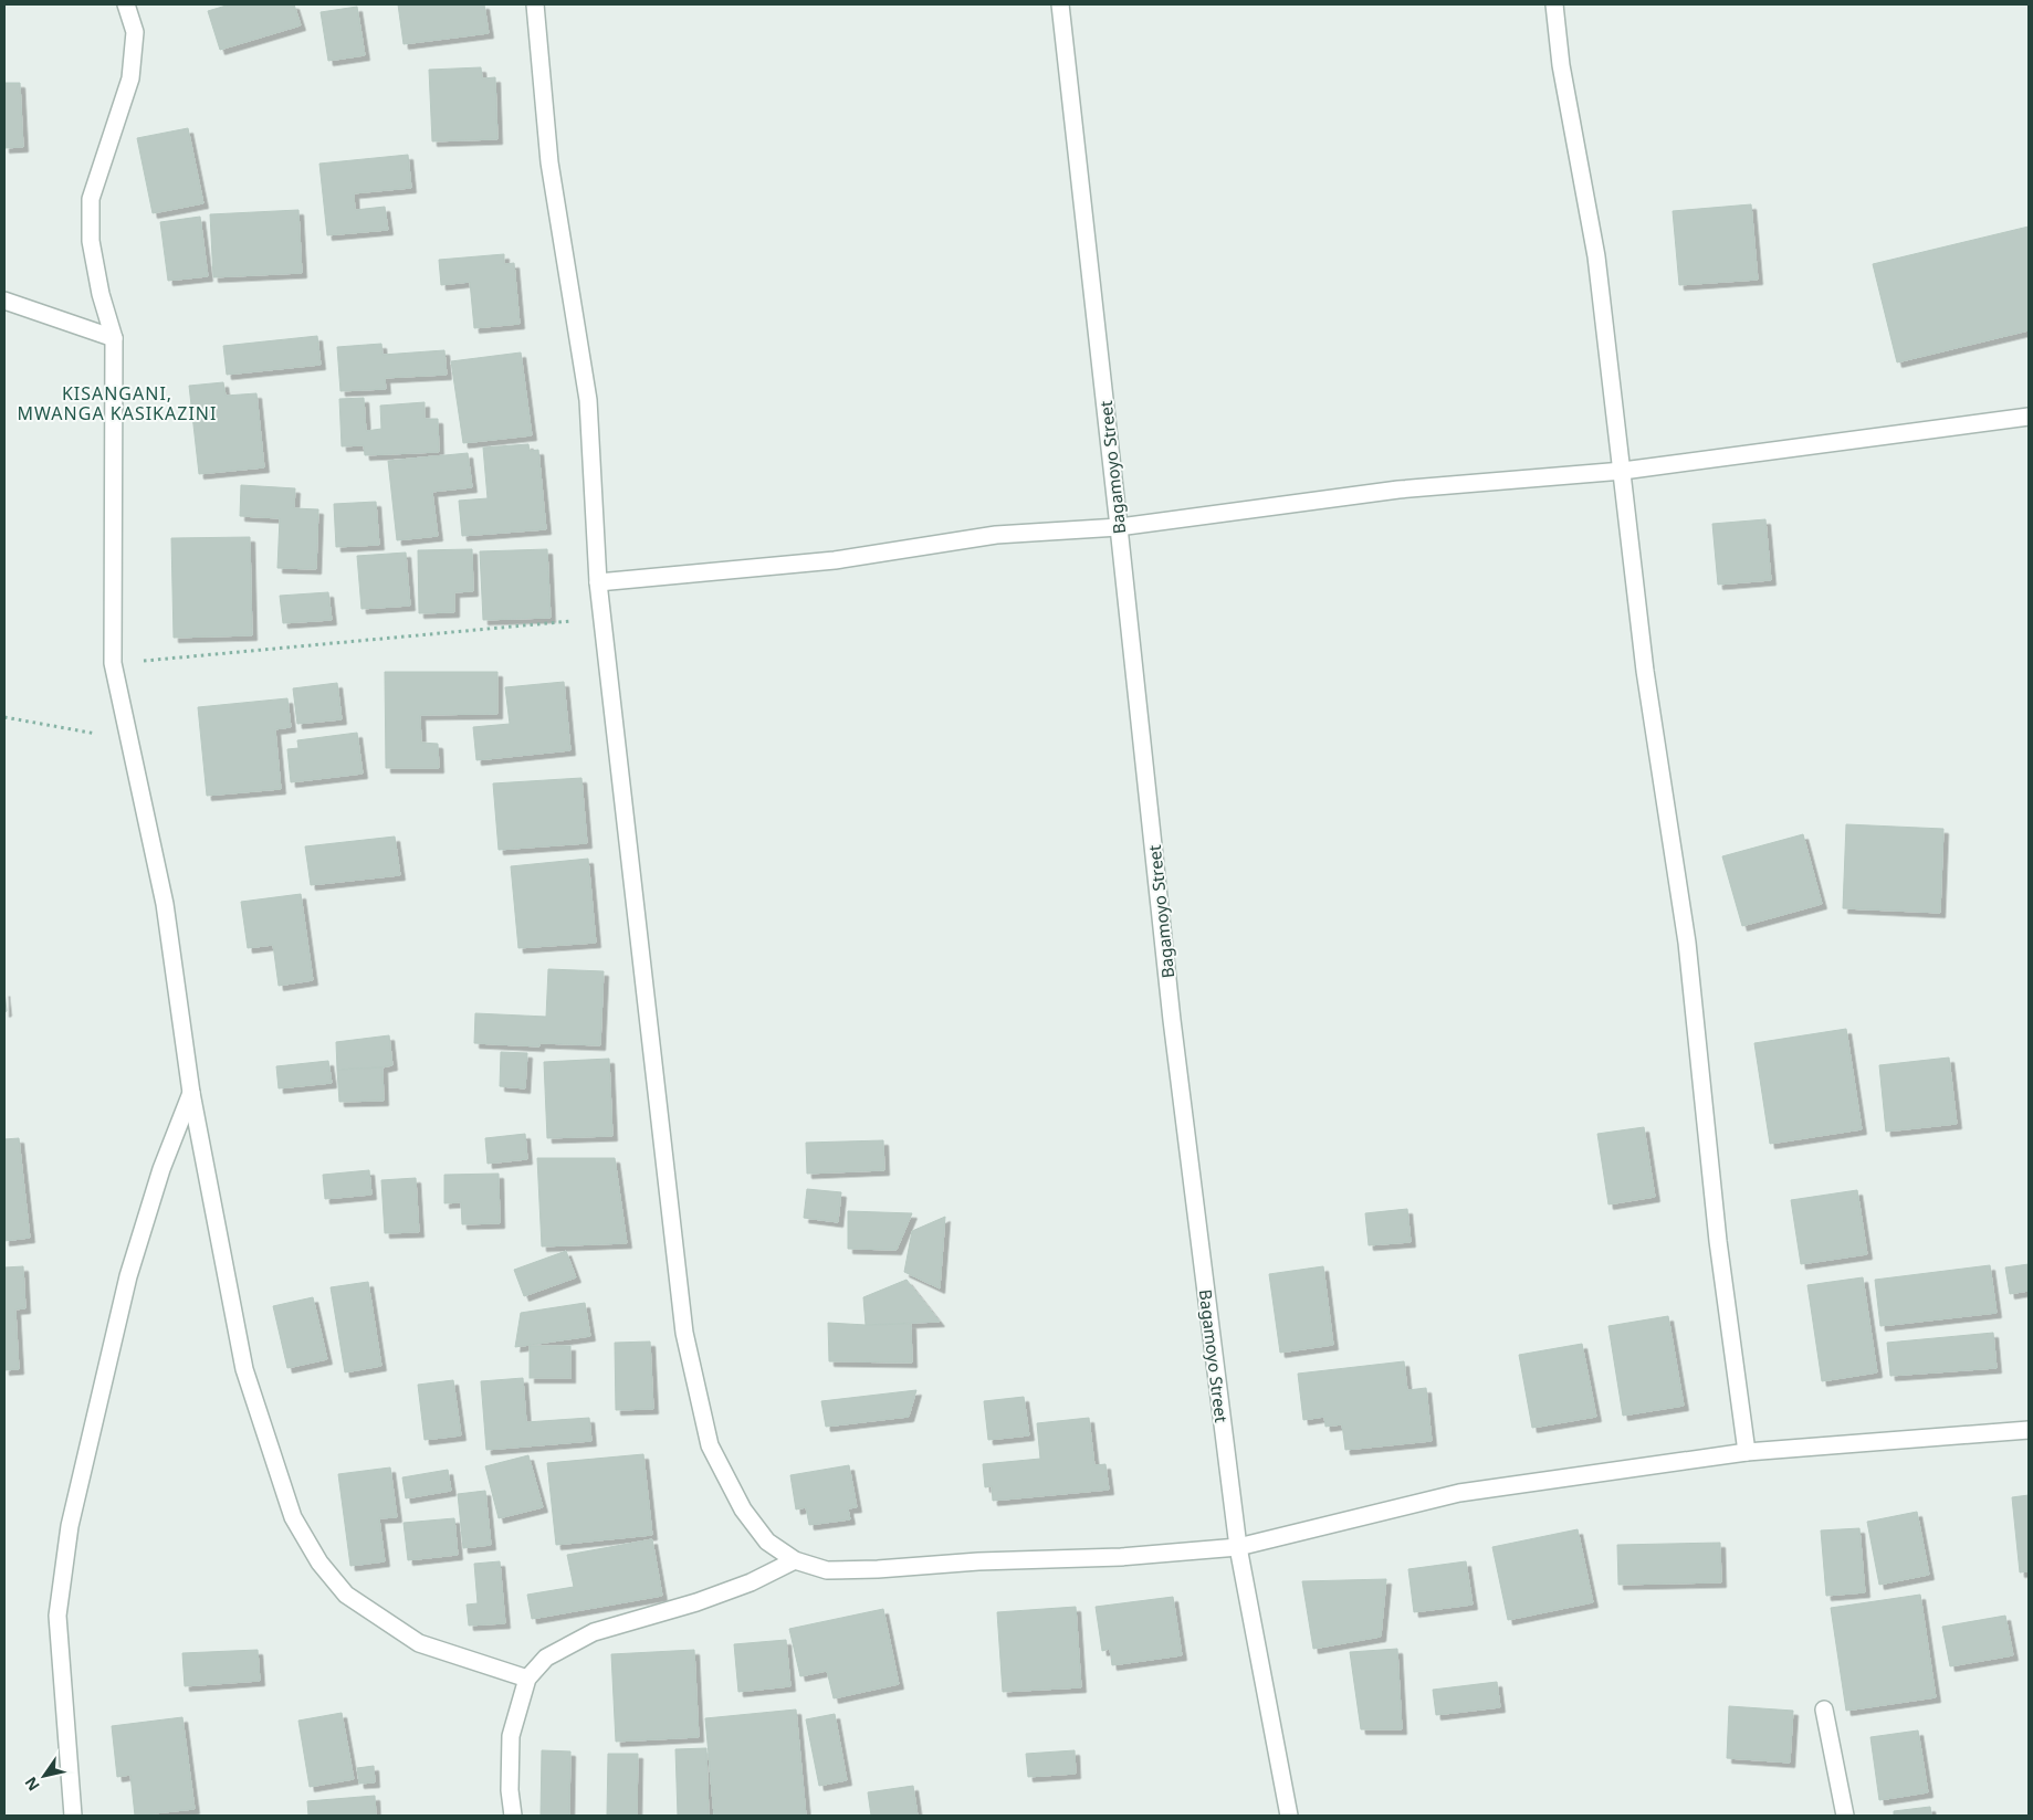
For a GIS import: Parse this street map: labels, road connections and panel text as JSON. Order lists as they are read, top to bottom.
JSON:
{
  "streets": {
    "street": ["Bagamoyo Street"]
  },
  "districts": ["KISANGANI, MWANGA KASIKAZINI"],
  "north": "bottom left"
}
